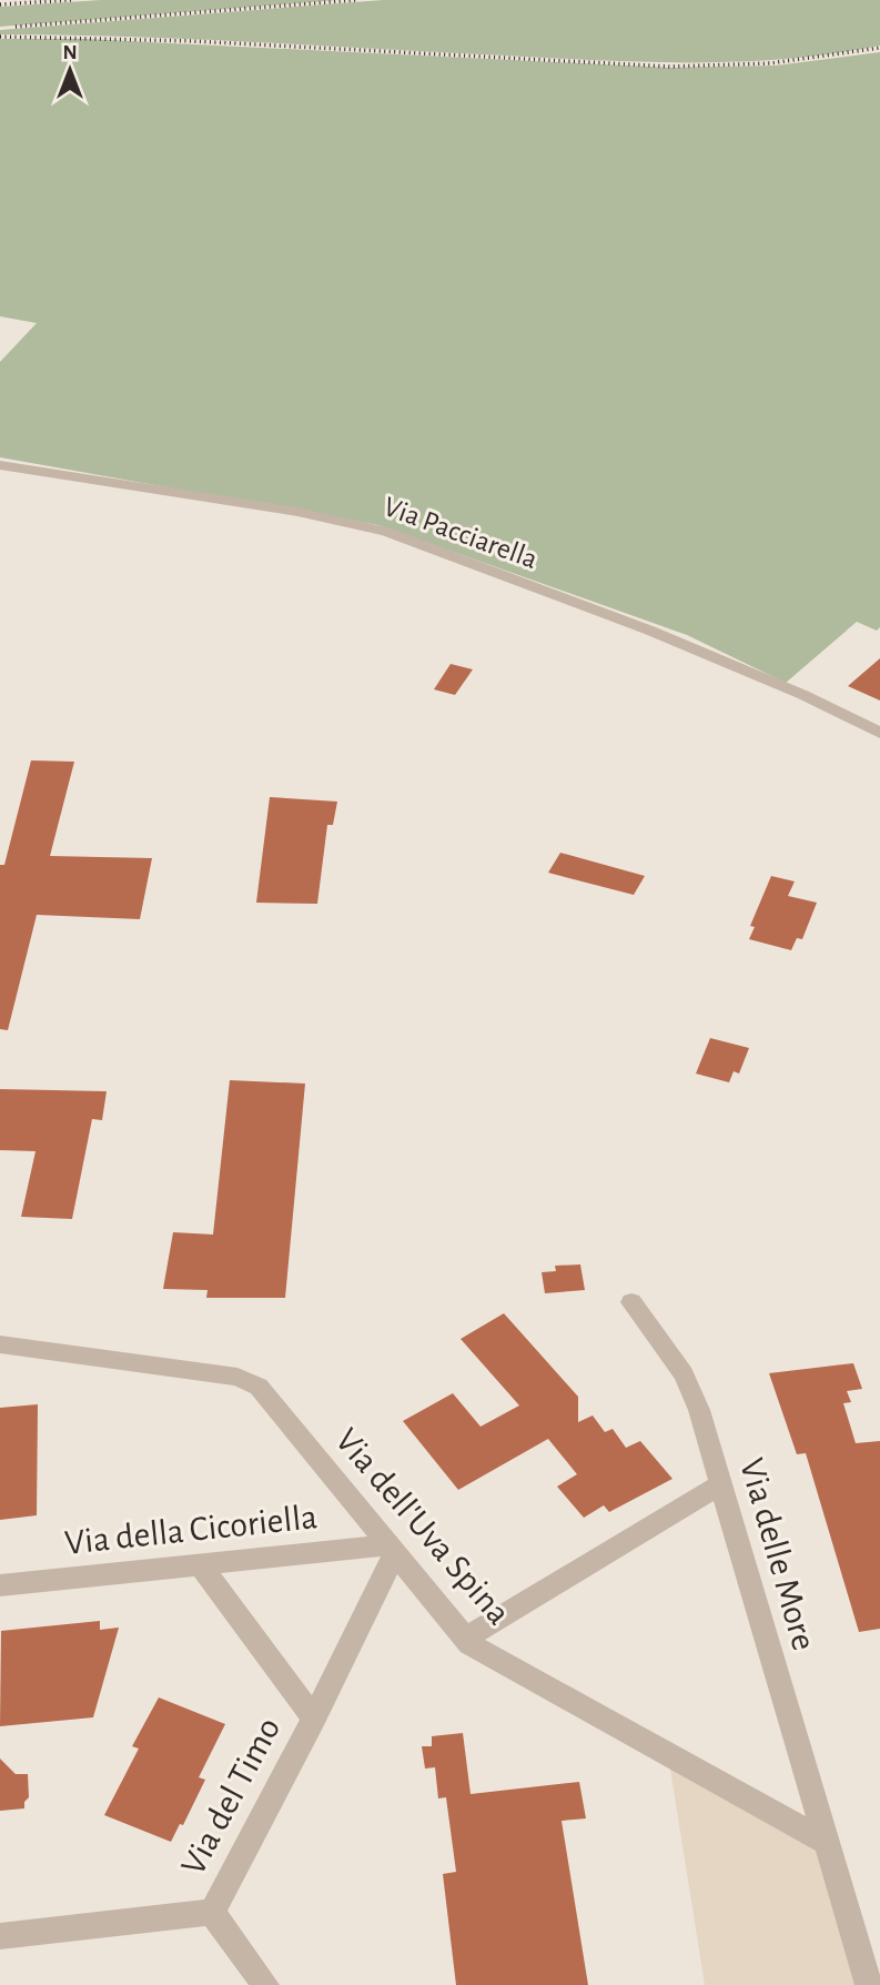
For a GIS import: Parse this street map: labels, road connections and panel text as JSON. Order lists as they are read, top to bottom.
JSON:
{
  "streets": {
    "street": [
      "Via Pacciarella",
      "Via dell'Uva Spina",
      "Via della Cicoriella",
      "Via delle More",
      "Via del Timo"
    ]
  },
  "crossings": [
    ["Via dell'Uva Spina", "Via della Cicoriella"],
    ["Via dell'Uva Spina", "Via delle More"],
    ["Via dell'Uva Spina", "Via del Timo"],
    ["Via della Cicoriella", "Via del Timo"]
  ],
  "north": "top"
}
